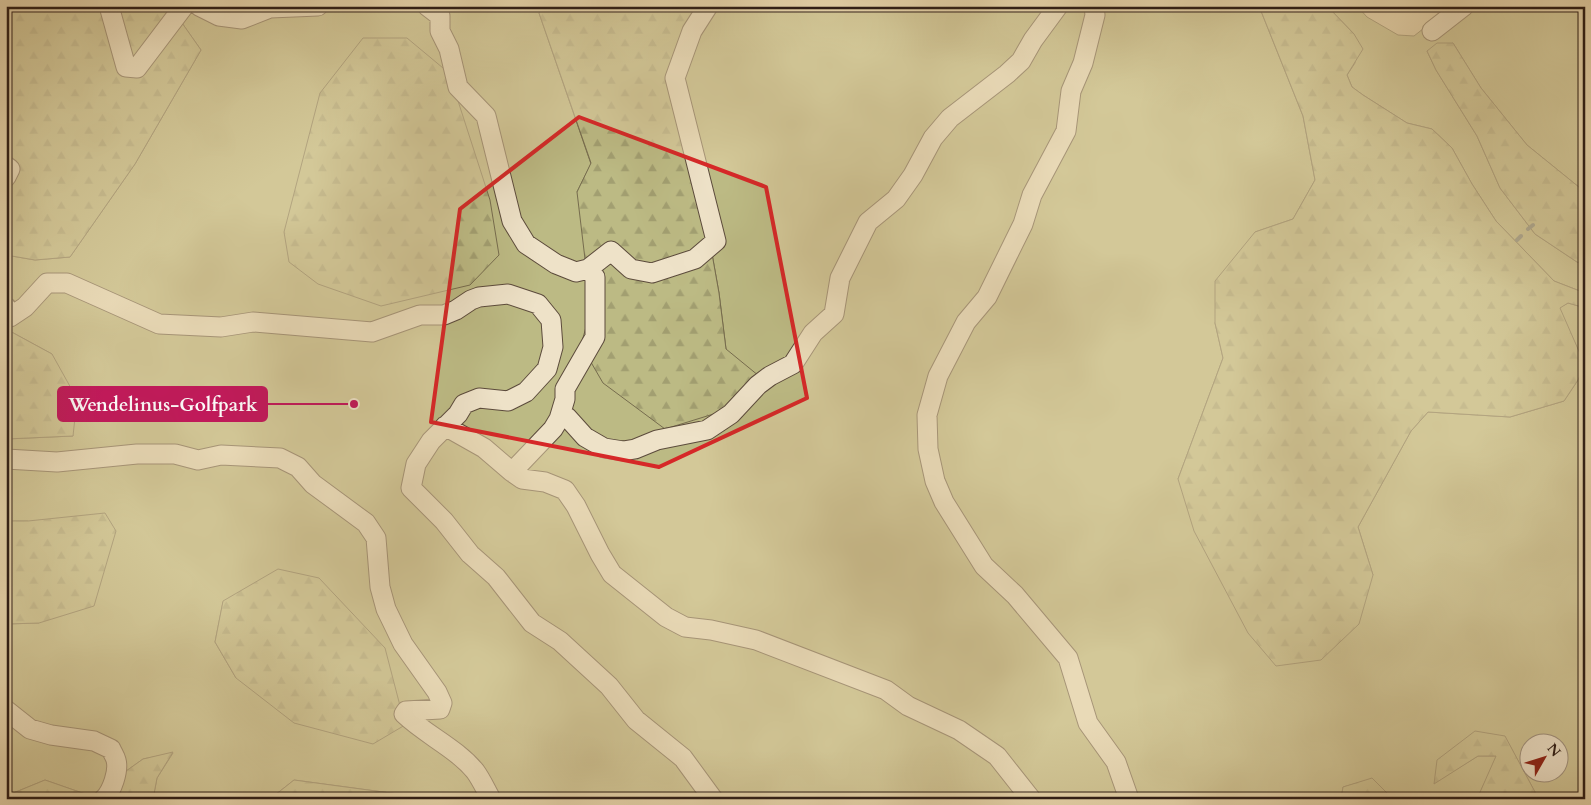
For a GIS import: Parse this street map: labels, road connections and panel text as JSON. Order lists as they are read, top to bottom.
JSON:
{
  "places": ["Wendelinus-Golfpark"],
  "north": "top right"
}
